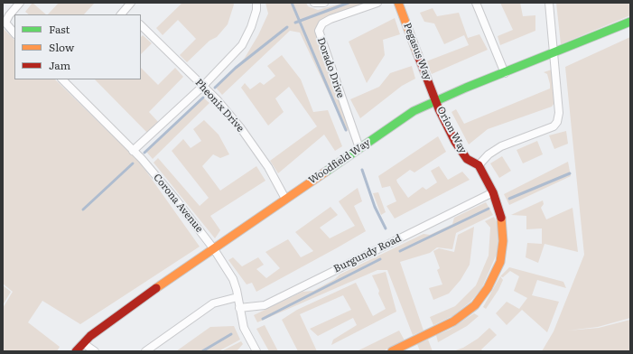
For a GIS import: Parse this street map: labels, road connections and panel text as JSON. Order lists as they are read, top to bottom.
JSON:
{
  "streets": {
    "street": [
      "Pegasus Way",
      "Dorado Drive",
      "Pheonix Drive",
      "Orion Way",
      "Woodfield Way",
      "Corona Avenue",
      "Burgundy Road"
    ]
  },
  "crossings": [
    ["Pegasus Way", "Orion Way"],
    ["Pegasus Way", "Woodfield Way"],
    ["Dorado Drive", "Woodfield Way"],
    ["Pheonix Drive", "Woodfield Way"],
    ["Orion Way", "Woodfield Way"],
    ["Orion Way", "Burgundy Road"],
    ["Woodfield Way", "Corona Avenue"],
    ["Corona Avenue", "Burgundy Road"]
  ],
  "legend": ["Fast", "Slow", "Jam"]
}
